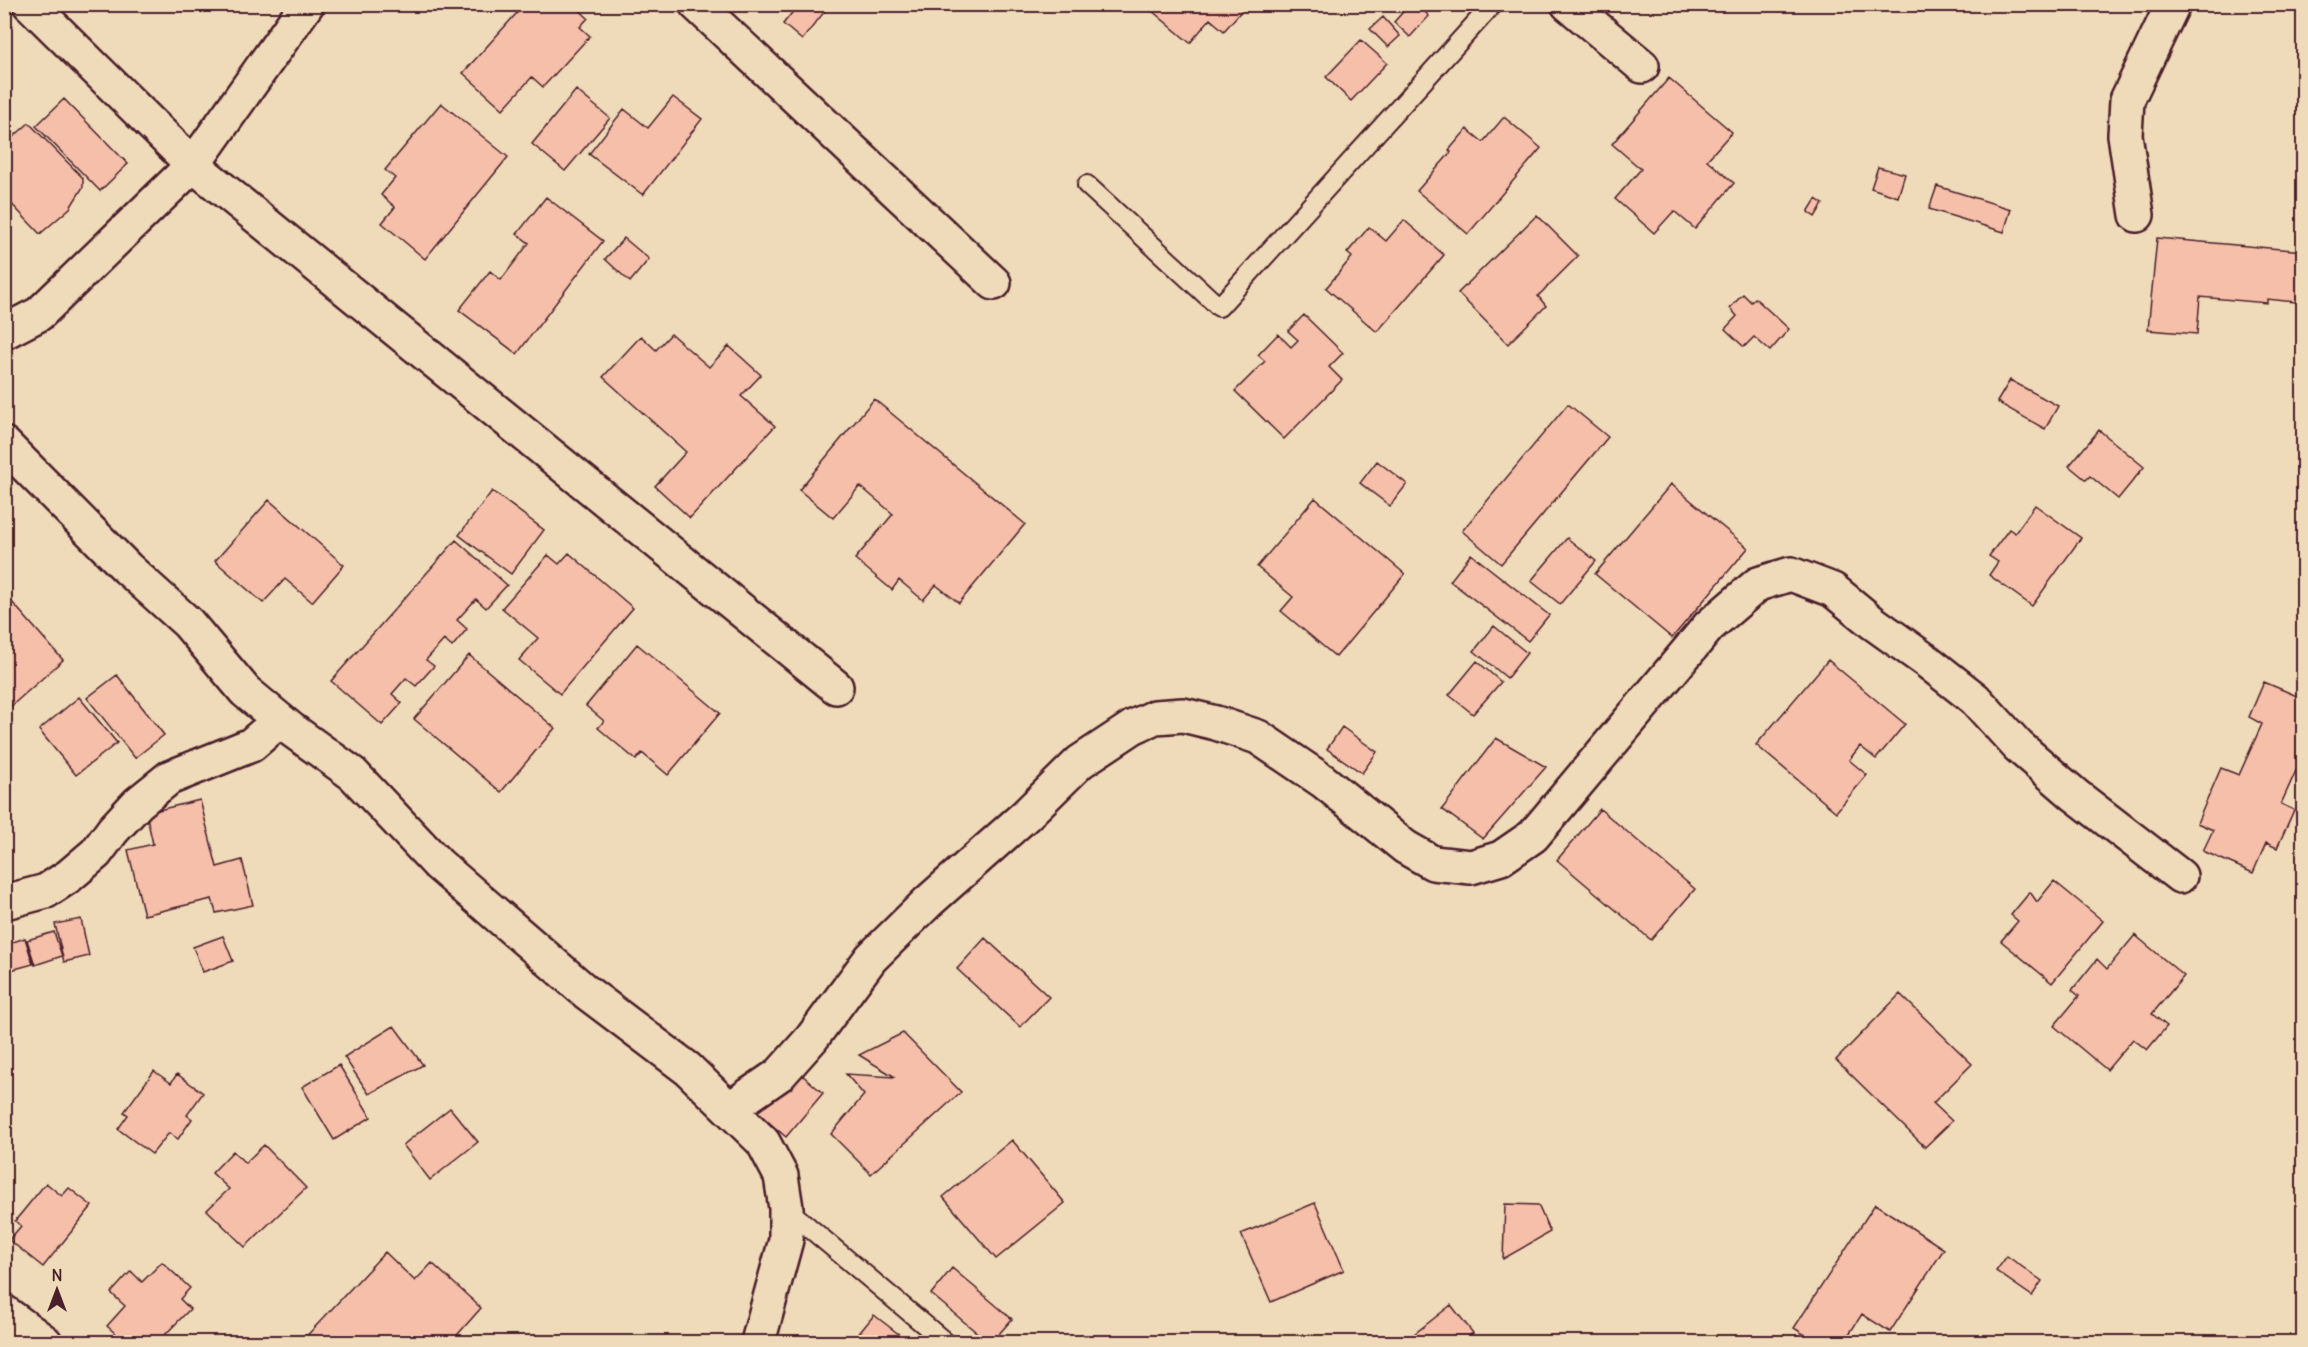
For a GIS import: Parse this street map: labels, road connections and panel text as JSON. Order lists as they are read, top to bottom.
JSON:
{
  "north": "top"
}
